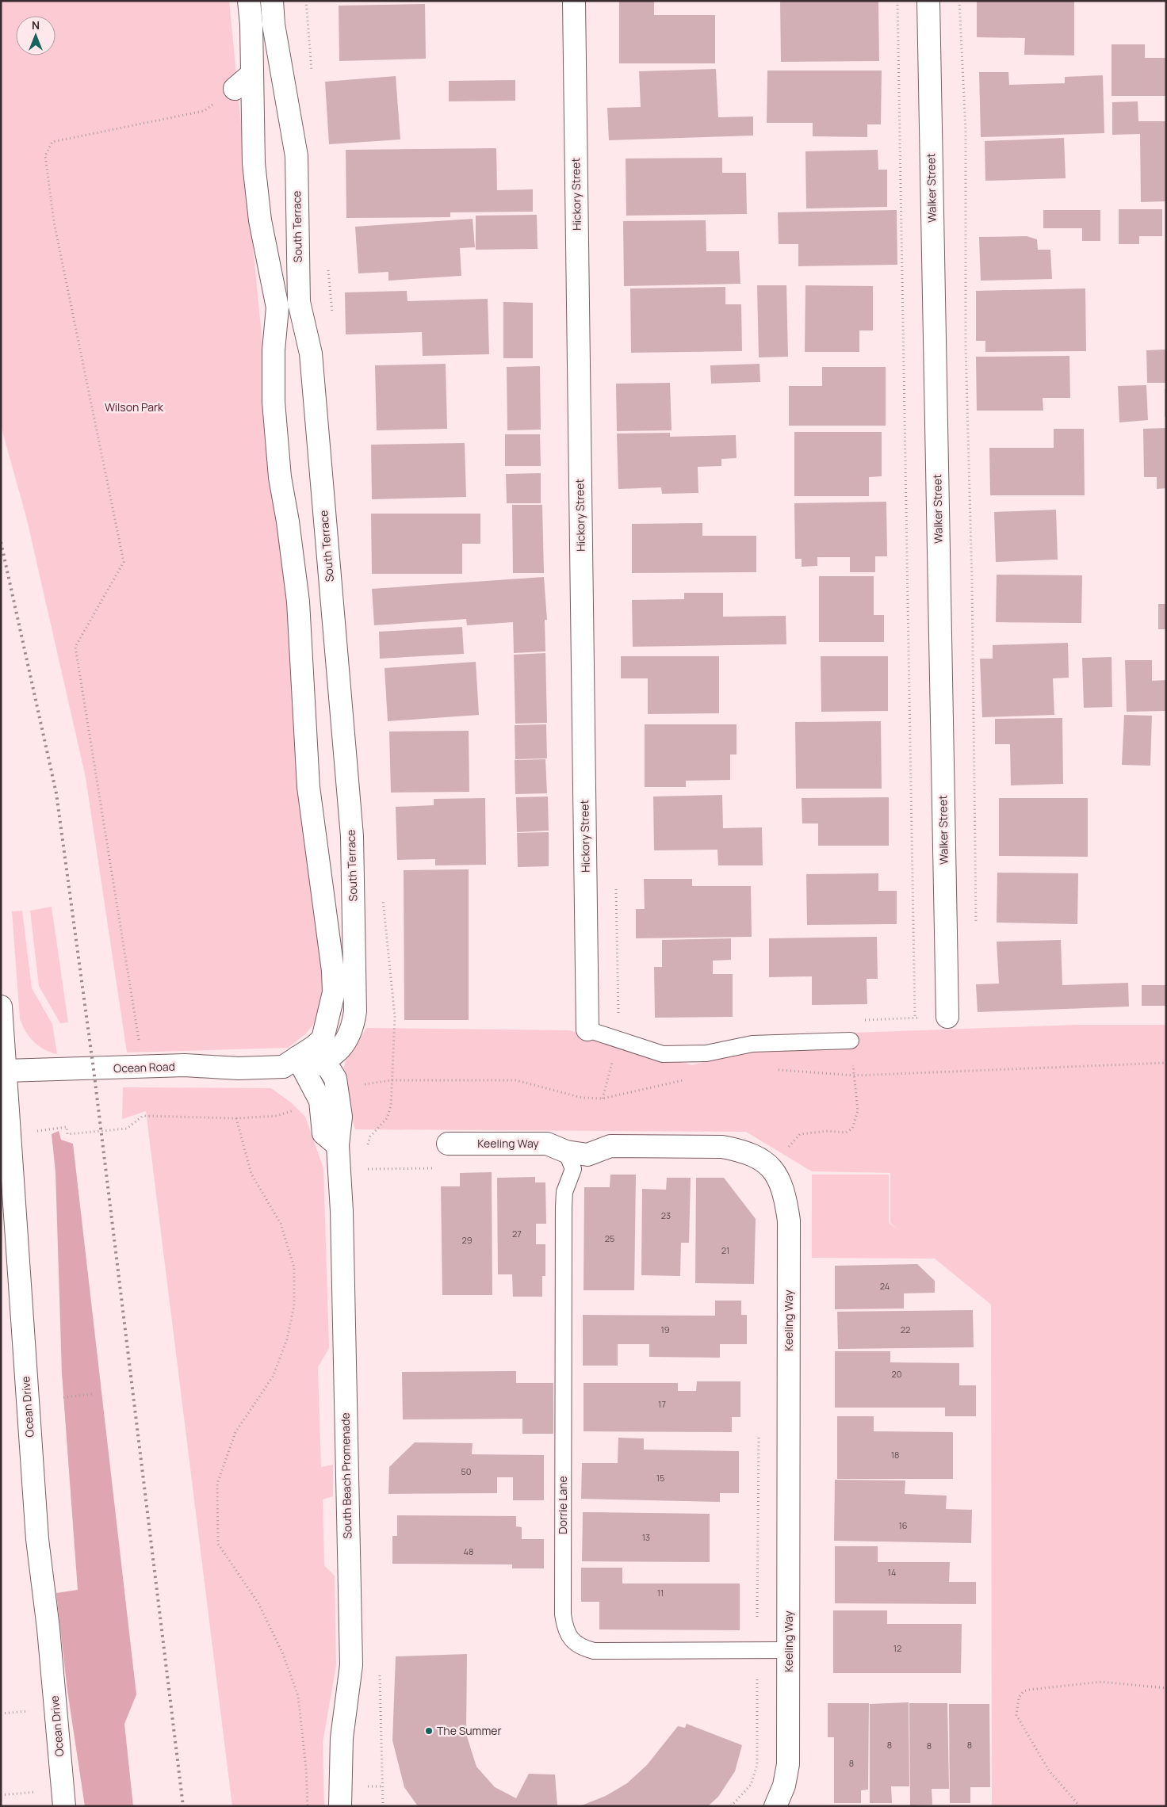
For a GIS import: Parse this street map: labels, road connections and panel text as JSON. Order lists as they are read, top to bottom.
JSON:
{
  "streets": {
    "street": [
      "Walker Street",
      "Hickory Street",
      "South Terrace",
      "Ocean Road",
      "Keeling Way",
      "Ocean Drive",
      "South Beach Promenade"
    ],
    "lane": ["Dorrie Lane"]
  },
  "crossings": [
    ["South Terrace", "Ocean Road"],
    ["South Terrace", "South Beach Promenade"],
    ["Ocean Road", "Ocean Drive"],
    ["Ocean Road", "South Beach Promenade"],
    ["Keeling Way", "Dorrie Lane"]
  ],
  "parks": ["Wilson Park"],
  "places": ["The Summer"],
  "house_numbers": [
    "23",
    "27",
    "25",
    "29",
    "21",
    "24",
    "19",
    "22",
    "20",
    "17",
    "18",
    "50",
    "15",
    "16",
    "13",
    "48",
    "14",
    "11",
    "12",
    "8",
    "8",
    "8",
    "8"
  ],
  "north": "top"
}
